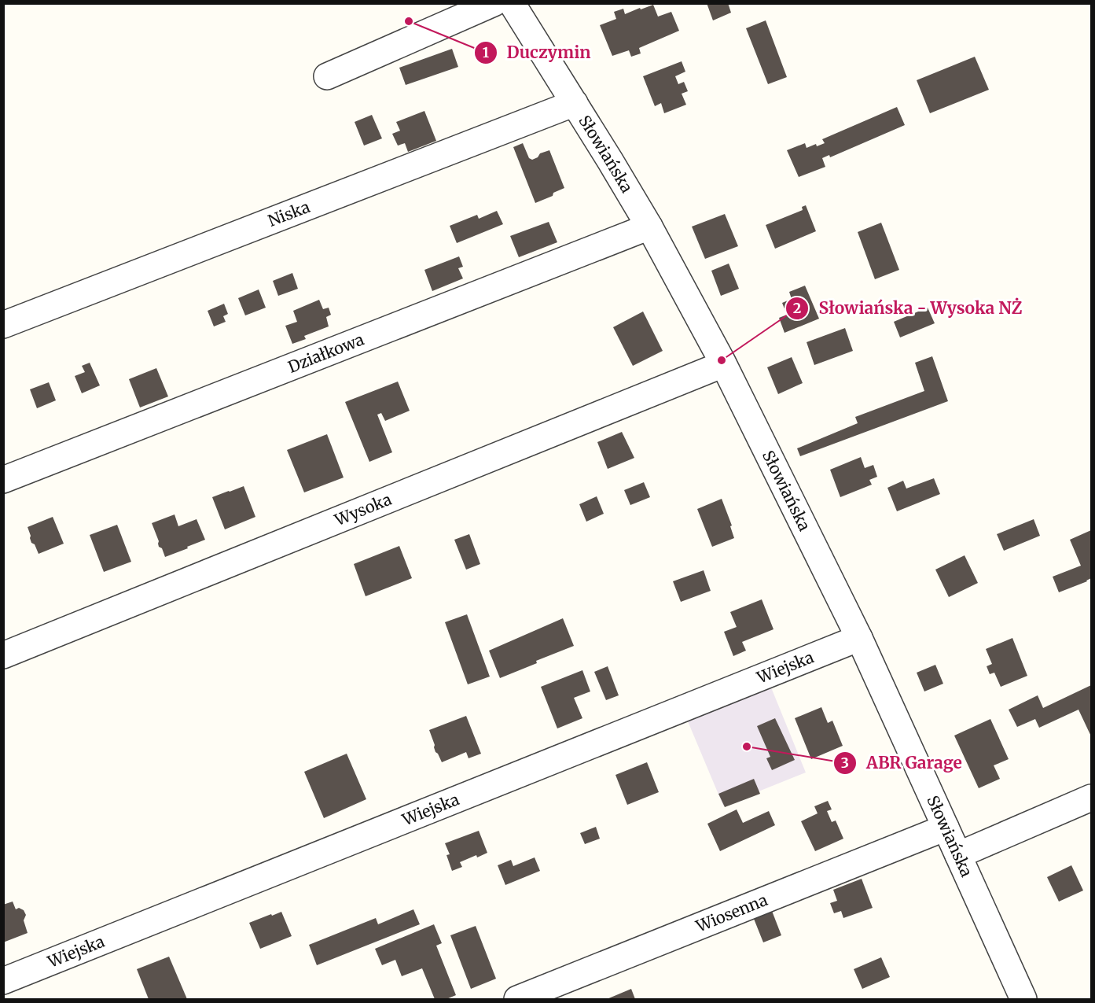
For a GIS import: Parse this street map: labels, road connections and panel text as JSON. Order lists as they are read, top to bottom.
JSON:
{
  "streets": {
    "street": [
      "Słowiańska",
      "Niska",
      "Działkowa",
      "Wysoka",
      "Wiejska",
      "Wiosenna"
    ]
  },
  "crossings": [
    ["Słowiańska", "Niska"],
    ["Słowiańska", "Działkowa"],
    ["Słowiańska", "Wysoka"],
    ["Słowiańska", "Wiejska"],
    ["Słowiańska", "Wiosenna"]
  ],
  "places": ["Duczymin", "Słowiańska - Wysoka NŻ", "ABR Garage"]
}
